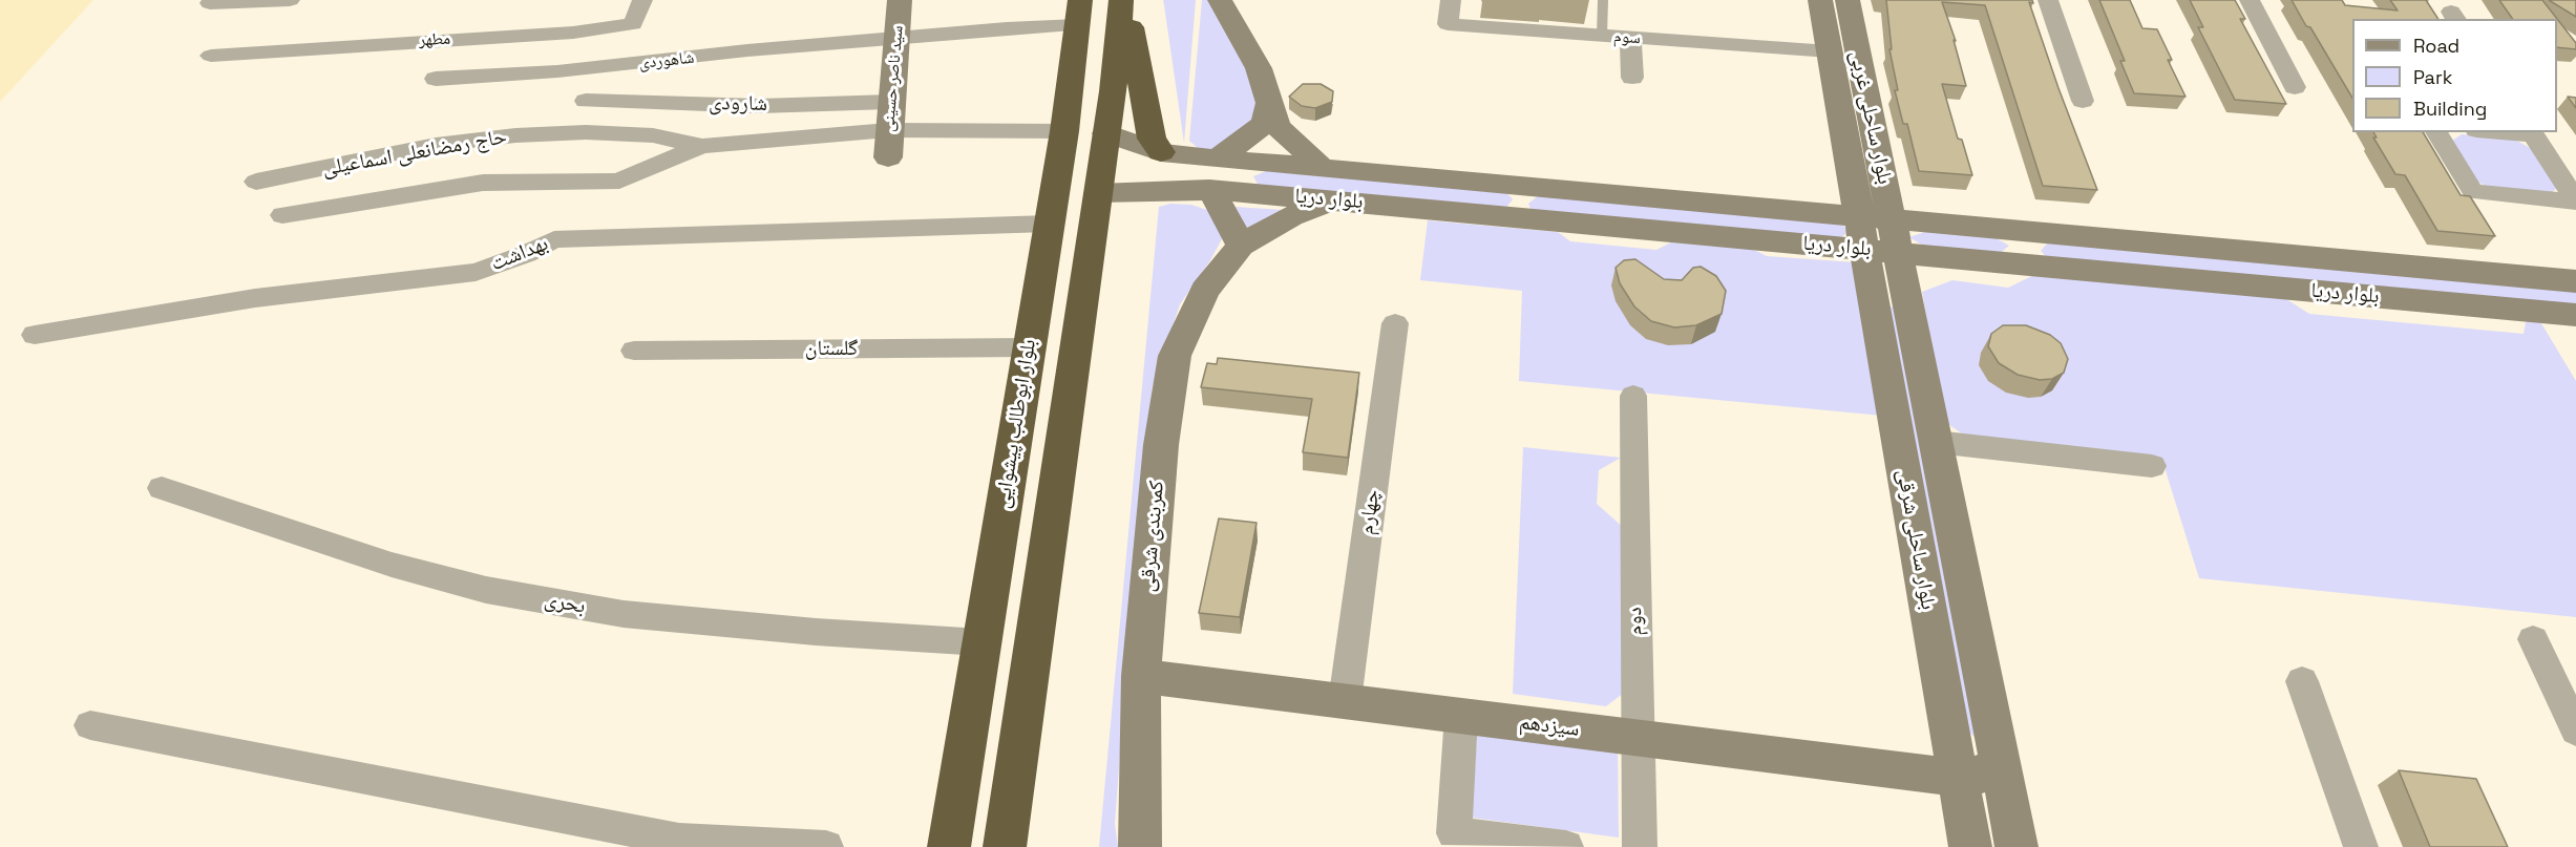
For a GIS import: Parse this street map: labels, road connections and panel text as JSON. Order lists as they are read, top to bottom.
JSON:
{
  "streets": {
    "highway": ["بلوار ابوطالب پیشوایی"],
    "street": [
      "سوم",
      "مطهر",
      "شاهوردی",
      "سید ناصر حسینی",
      "شارودی",
      "بلوار ساحلی غربی",
      "حاج رمضانعلی اسماعیلی",
      "بلوار دریا",
      "بهداشت",
      "گلستان",
      "چهارم",
      "کمربندی شرقی",
      "بلوار ساحلی شرقی",
      "بحری",
      "دوم",
      "سیزدهم"
    ]
  },
  "crossings": [
    ["سوم", "بلوار ساحلی غربی"],
    ["شاهوردی", "سید ناصر حسینی"],
    ["شاهوردی", "بلوار ابوطالب پیشوایی"],
    ["سید ناصر حسینی", "شارودی"],
    ["سید ناصر حسینی", "حاج رمضانعلی اسماعیلی"],
    ["بلوار ساحلی غربی", "بلوار دریا"],
    ["بلوار ساحلی غربی", "بلوار ساحلی شرقی"],
    ["حاج رمضانعلی اسماعیلی", "بلوار ابوطالب پیشوایی"],
    ["بلوار دریا", "بلوار ساحلی شرقی"],
    ["بهداشت", "بلوار ابوطالب پیشوایی"],
    ["گلستان", "بلوار ابوطالب پیشوایی"],
    ["بلوار ابوطالب پیشوایی", "بحری"],
    ["چهارم", "سیزدهم"],
    ["کمربندی شرقی", "سیزدهم"],
    ["بلوار ساحلی شرقی", "سیزدهم"],
    ["دوم", "سیزدهم"]
  ],
  "legend": ["Road", "Park", "Building"]
}
